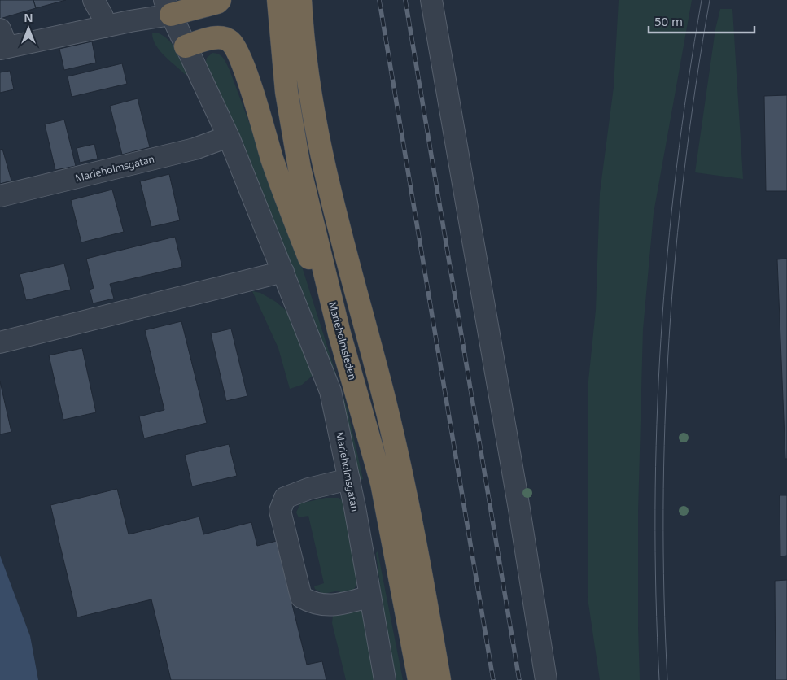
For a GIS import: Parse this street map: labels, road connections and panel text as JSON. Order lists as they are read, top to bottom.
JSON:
{
  "streets": {
    "highway": ["Marieholmsleden"],
    "street": ["Marieholmsgatan"]
  },
  "scale_bar": "50 m",
  "north": "top"
}
